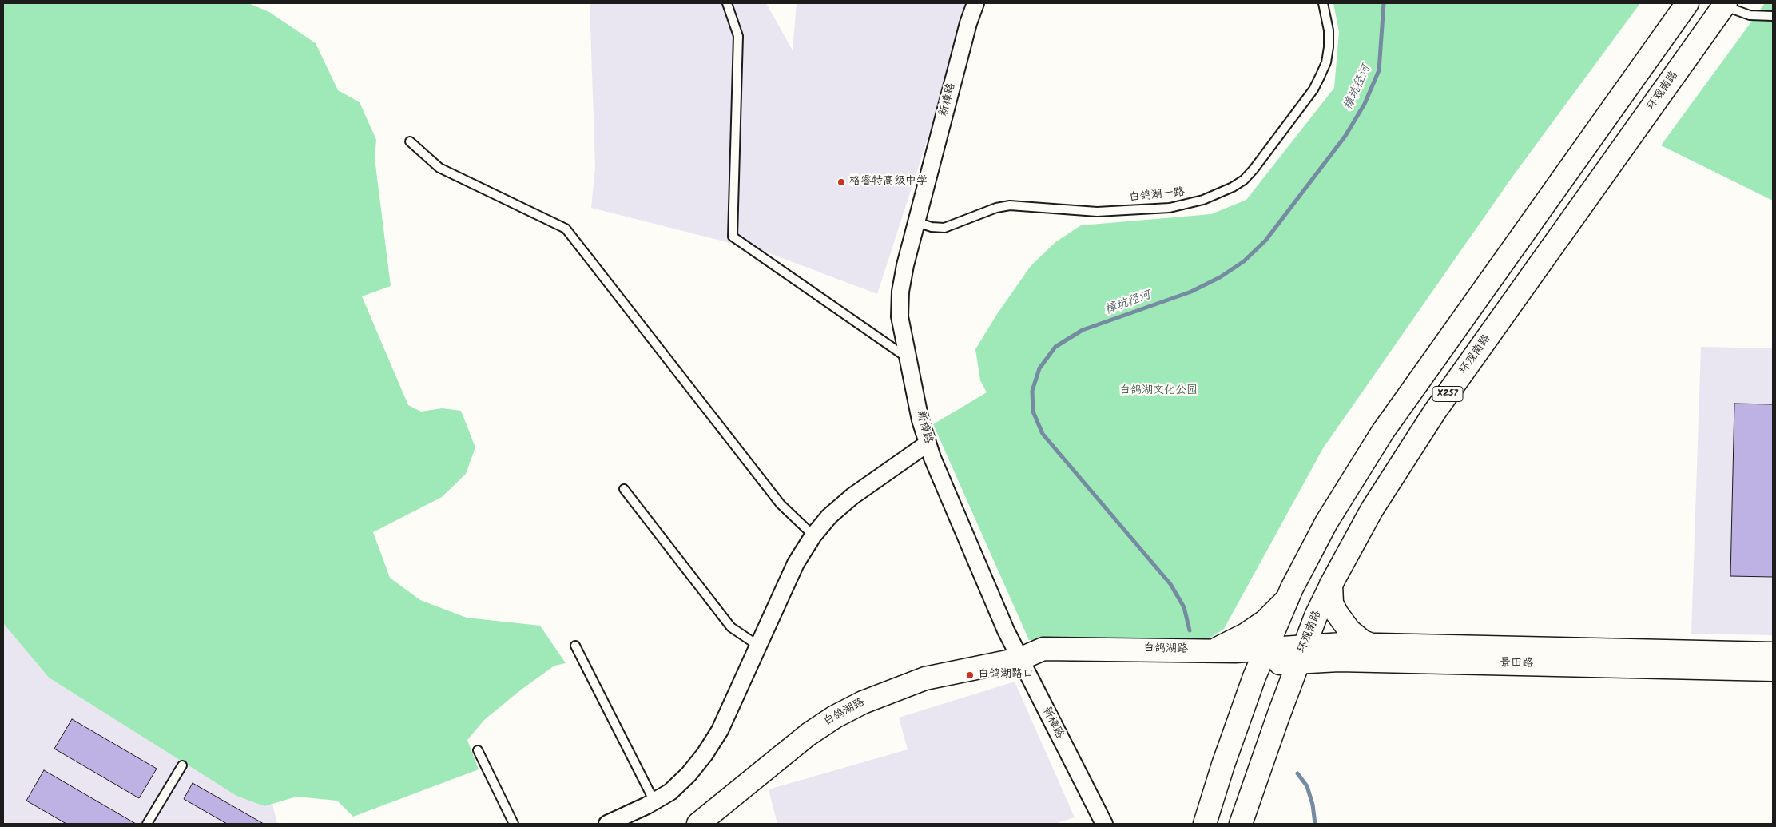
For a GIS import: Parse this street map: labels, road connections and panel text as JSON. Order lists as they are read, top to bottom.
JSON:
{
  "streets": {
    "street": [
      "环观南路",
      "新樟路",
      "X257",
      "白鸽湖路",
      "景田路"
    ],
    "lane": ["白鸽湖一路"]
  },
  "crossings": [
    ["环观南路", "景田路"],
    ["新樟路", "白鸽湖一路"],
    ["新樟路", "白鸽湖路"],
    ["X257", "白鸽湖路"],
    ["X257", "景田路"],
    ["白鸽湖路", "景田路"]
  ],
  "water": ["樟坑径河"],
  "parks": ["白鸽湖文化公园"],
  "places": ["格睿特高级中学", "白鸽湖路口"]
}
